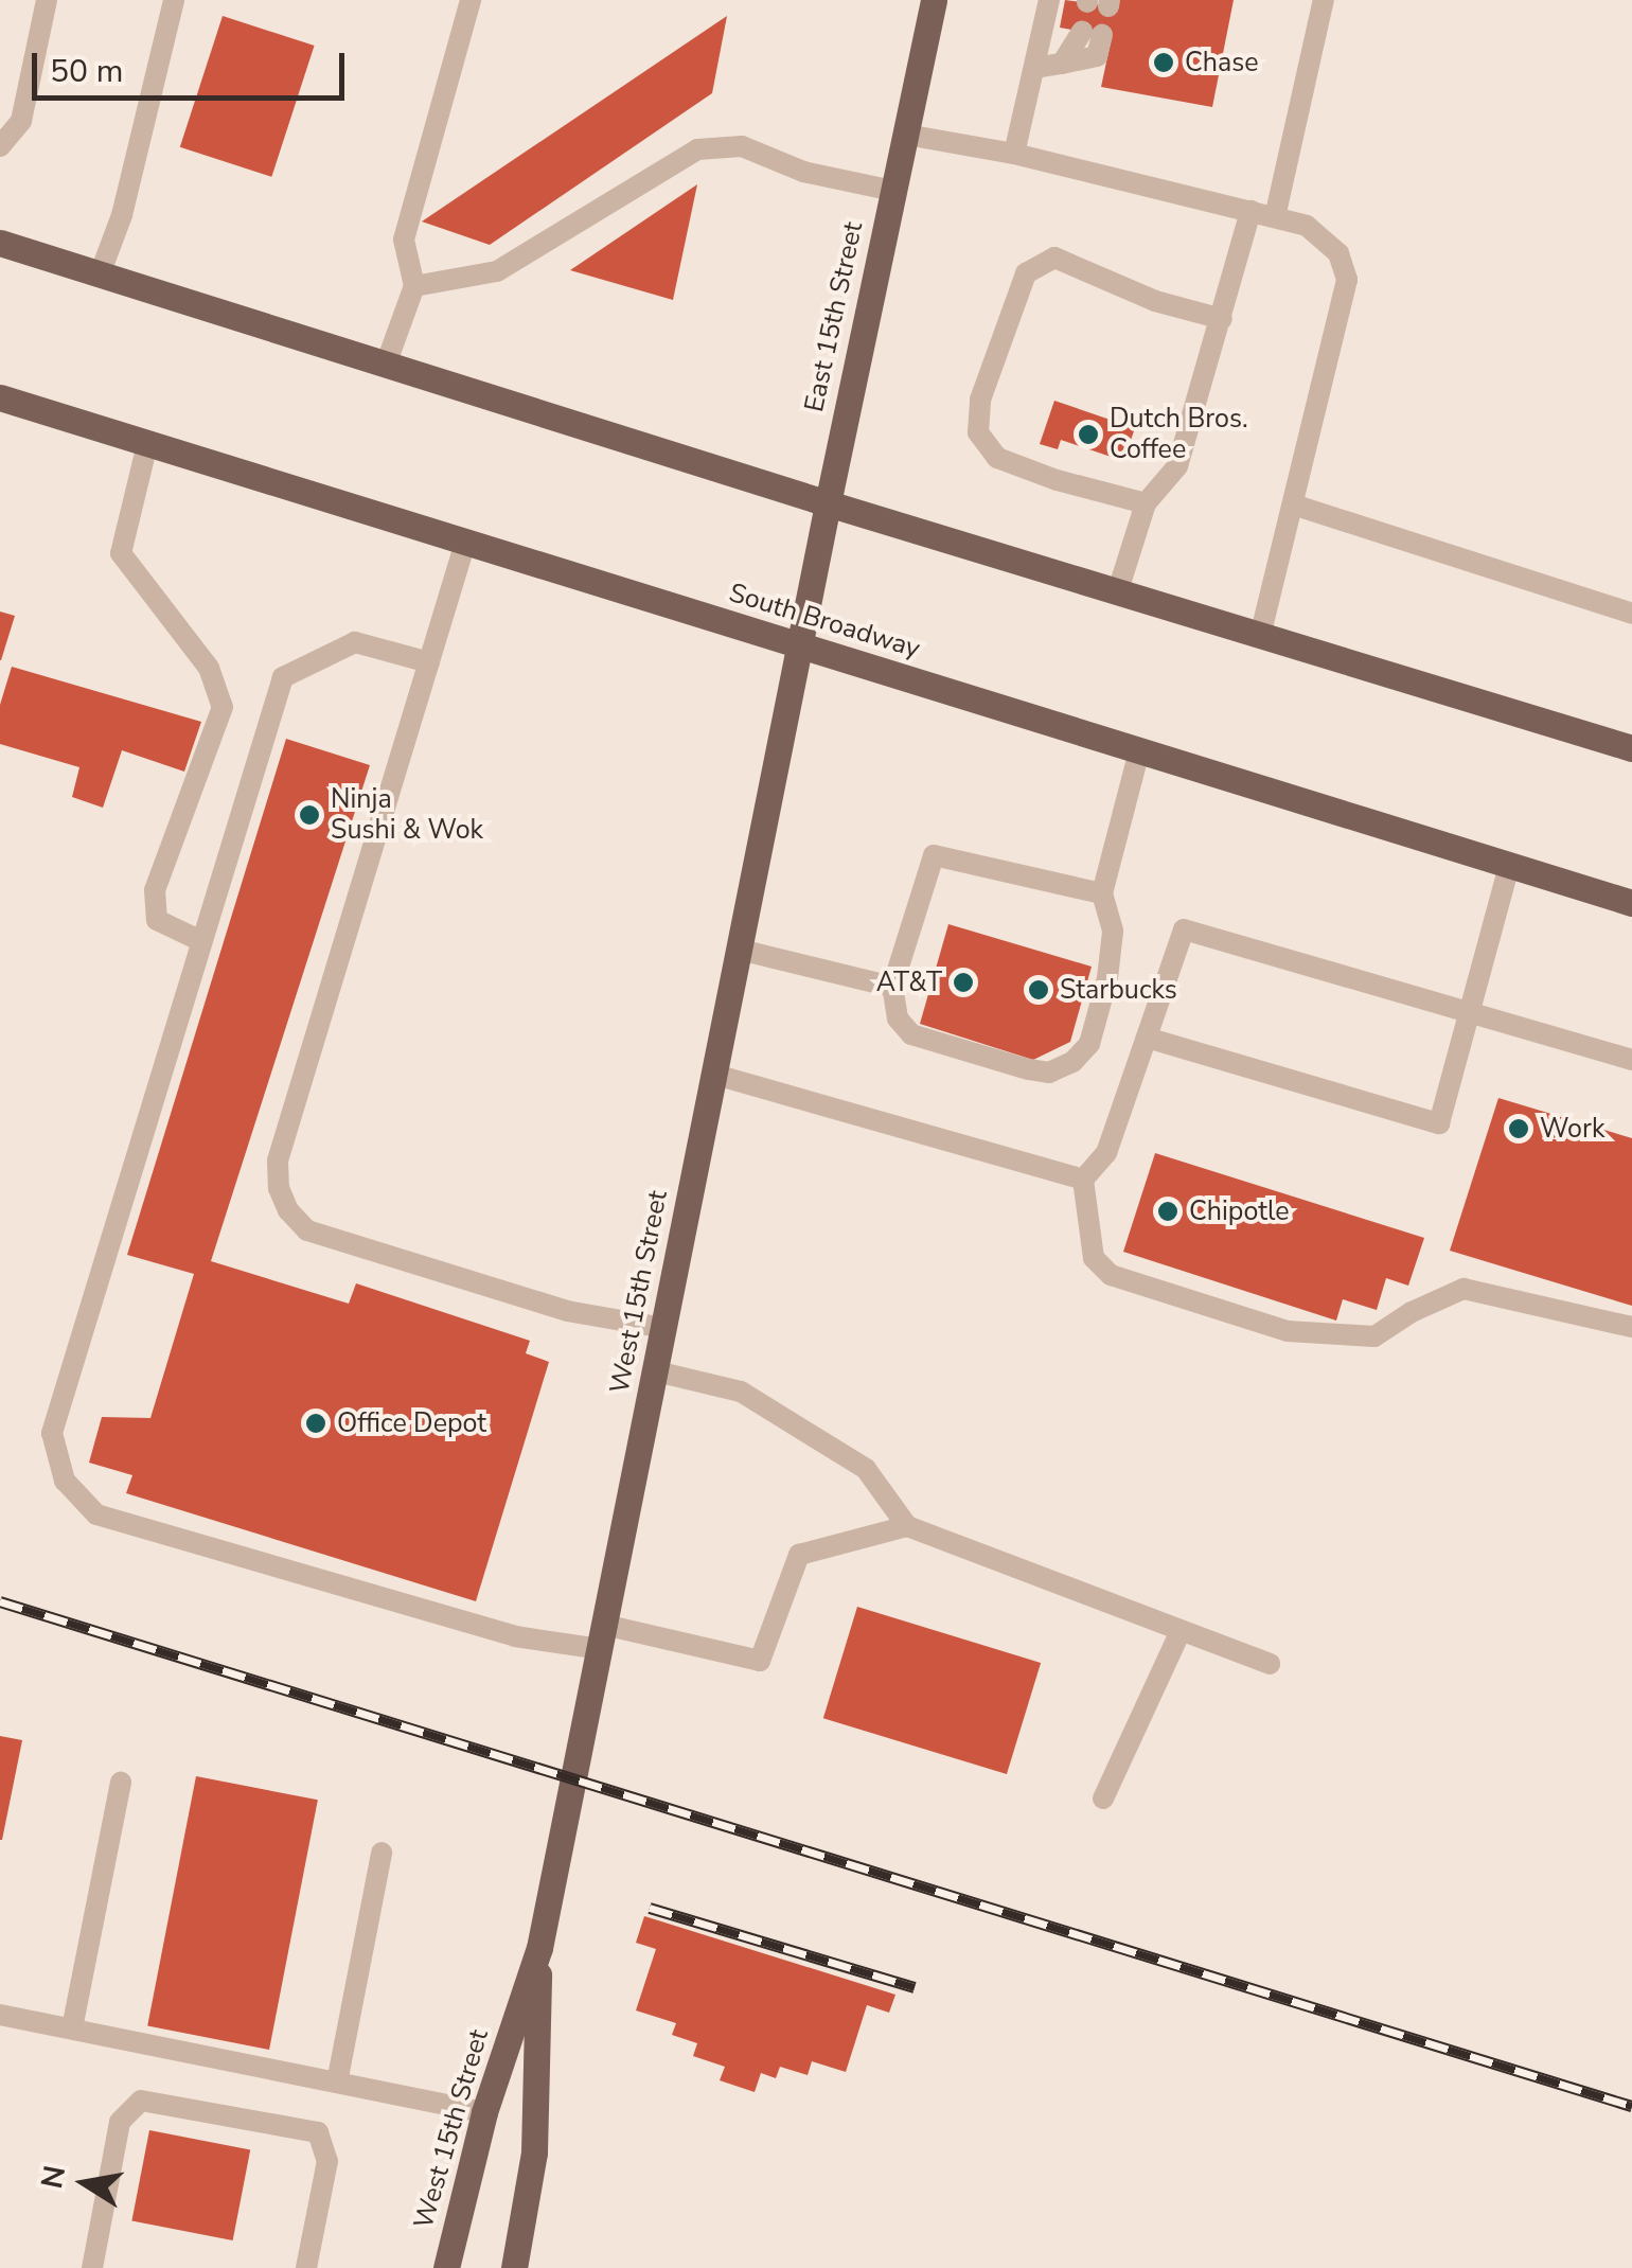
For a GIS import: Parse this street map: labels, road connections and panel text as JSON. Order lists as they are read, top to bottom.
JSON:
{
  "streets": {
    "main road": ["East 15th Street", "South Broadway", "West 15th Street"]
  },
  "crossings": [
    ["East 15th Street", "South Broadway"],
    ["East 15th Street", "West 15th Street"],
    ["South Broadway", "West 15th Street"]
  ],
  "places": [
    "Chase",
    "Dutch Bros. Coffee",
    "Ninja Sushi & Wok",
    "AT&T",
    "Starbucks",
    "Work",
    "Chipotle",
    "Office Depot"
  ],
  "scale_bar": "50 m",
  "north": "left"
}
